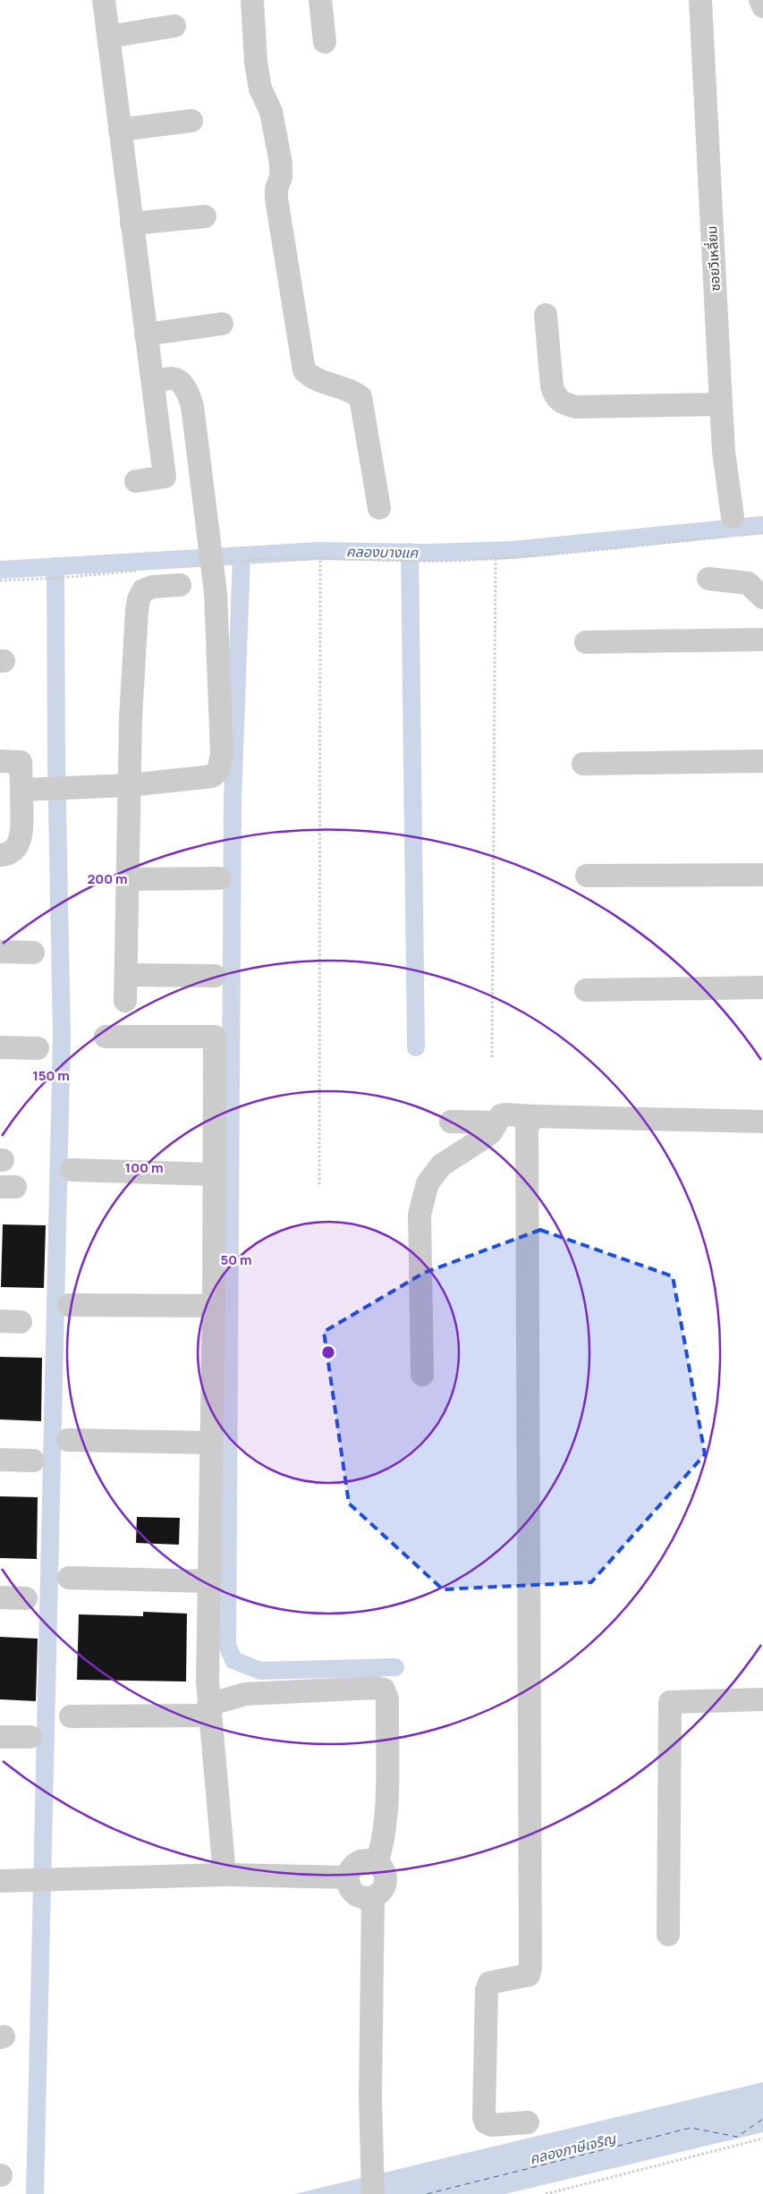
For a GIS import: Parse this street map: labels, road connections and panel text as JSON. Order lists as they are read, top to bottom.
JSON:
{
  "streets": {
    "street": ["ซอยวีเหลี่ยม"]
  },
  "water": ["คลองบางแค", "คลองภาษีเจริญ"],
  "rings": [
    "200 m",
    "150 m",
    "100 m",
    "50 m"
  ]
}
